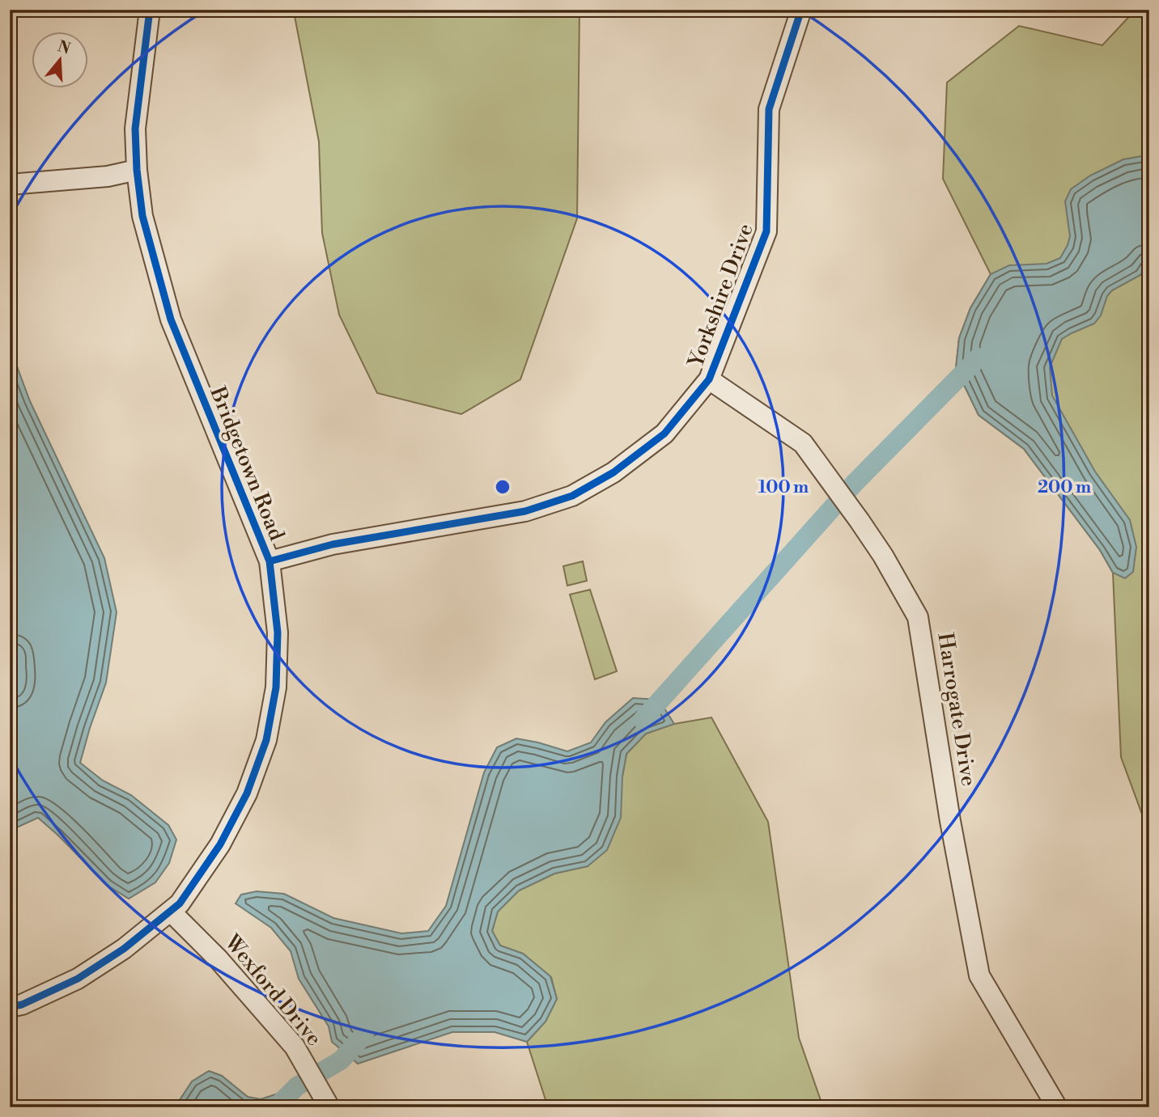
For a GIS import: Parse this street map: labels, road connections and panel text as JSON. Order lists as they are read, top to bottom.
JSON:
{
  "streets": {
    "street": [
      "Yorkshire Drive",
      "Bridgetown Road",
      "Harrogate Drive",
      "Wexford Drive"
    ]
  },
  "crossings": [
    ["Yorkshire Drive", "Bridgetown Road"],
    ["Yorkshire Drive", "Harrogate Drive"],
    ["Bridgetown Road", "Wexford Drive"]
  ],
  "north": "top",
  "rings": ["100 m", "200 m"]
}
